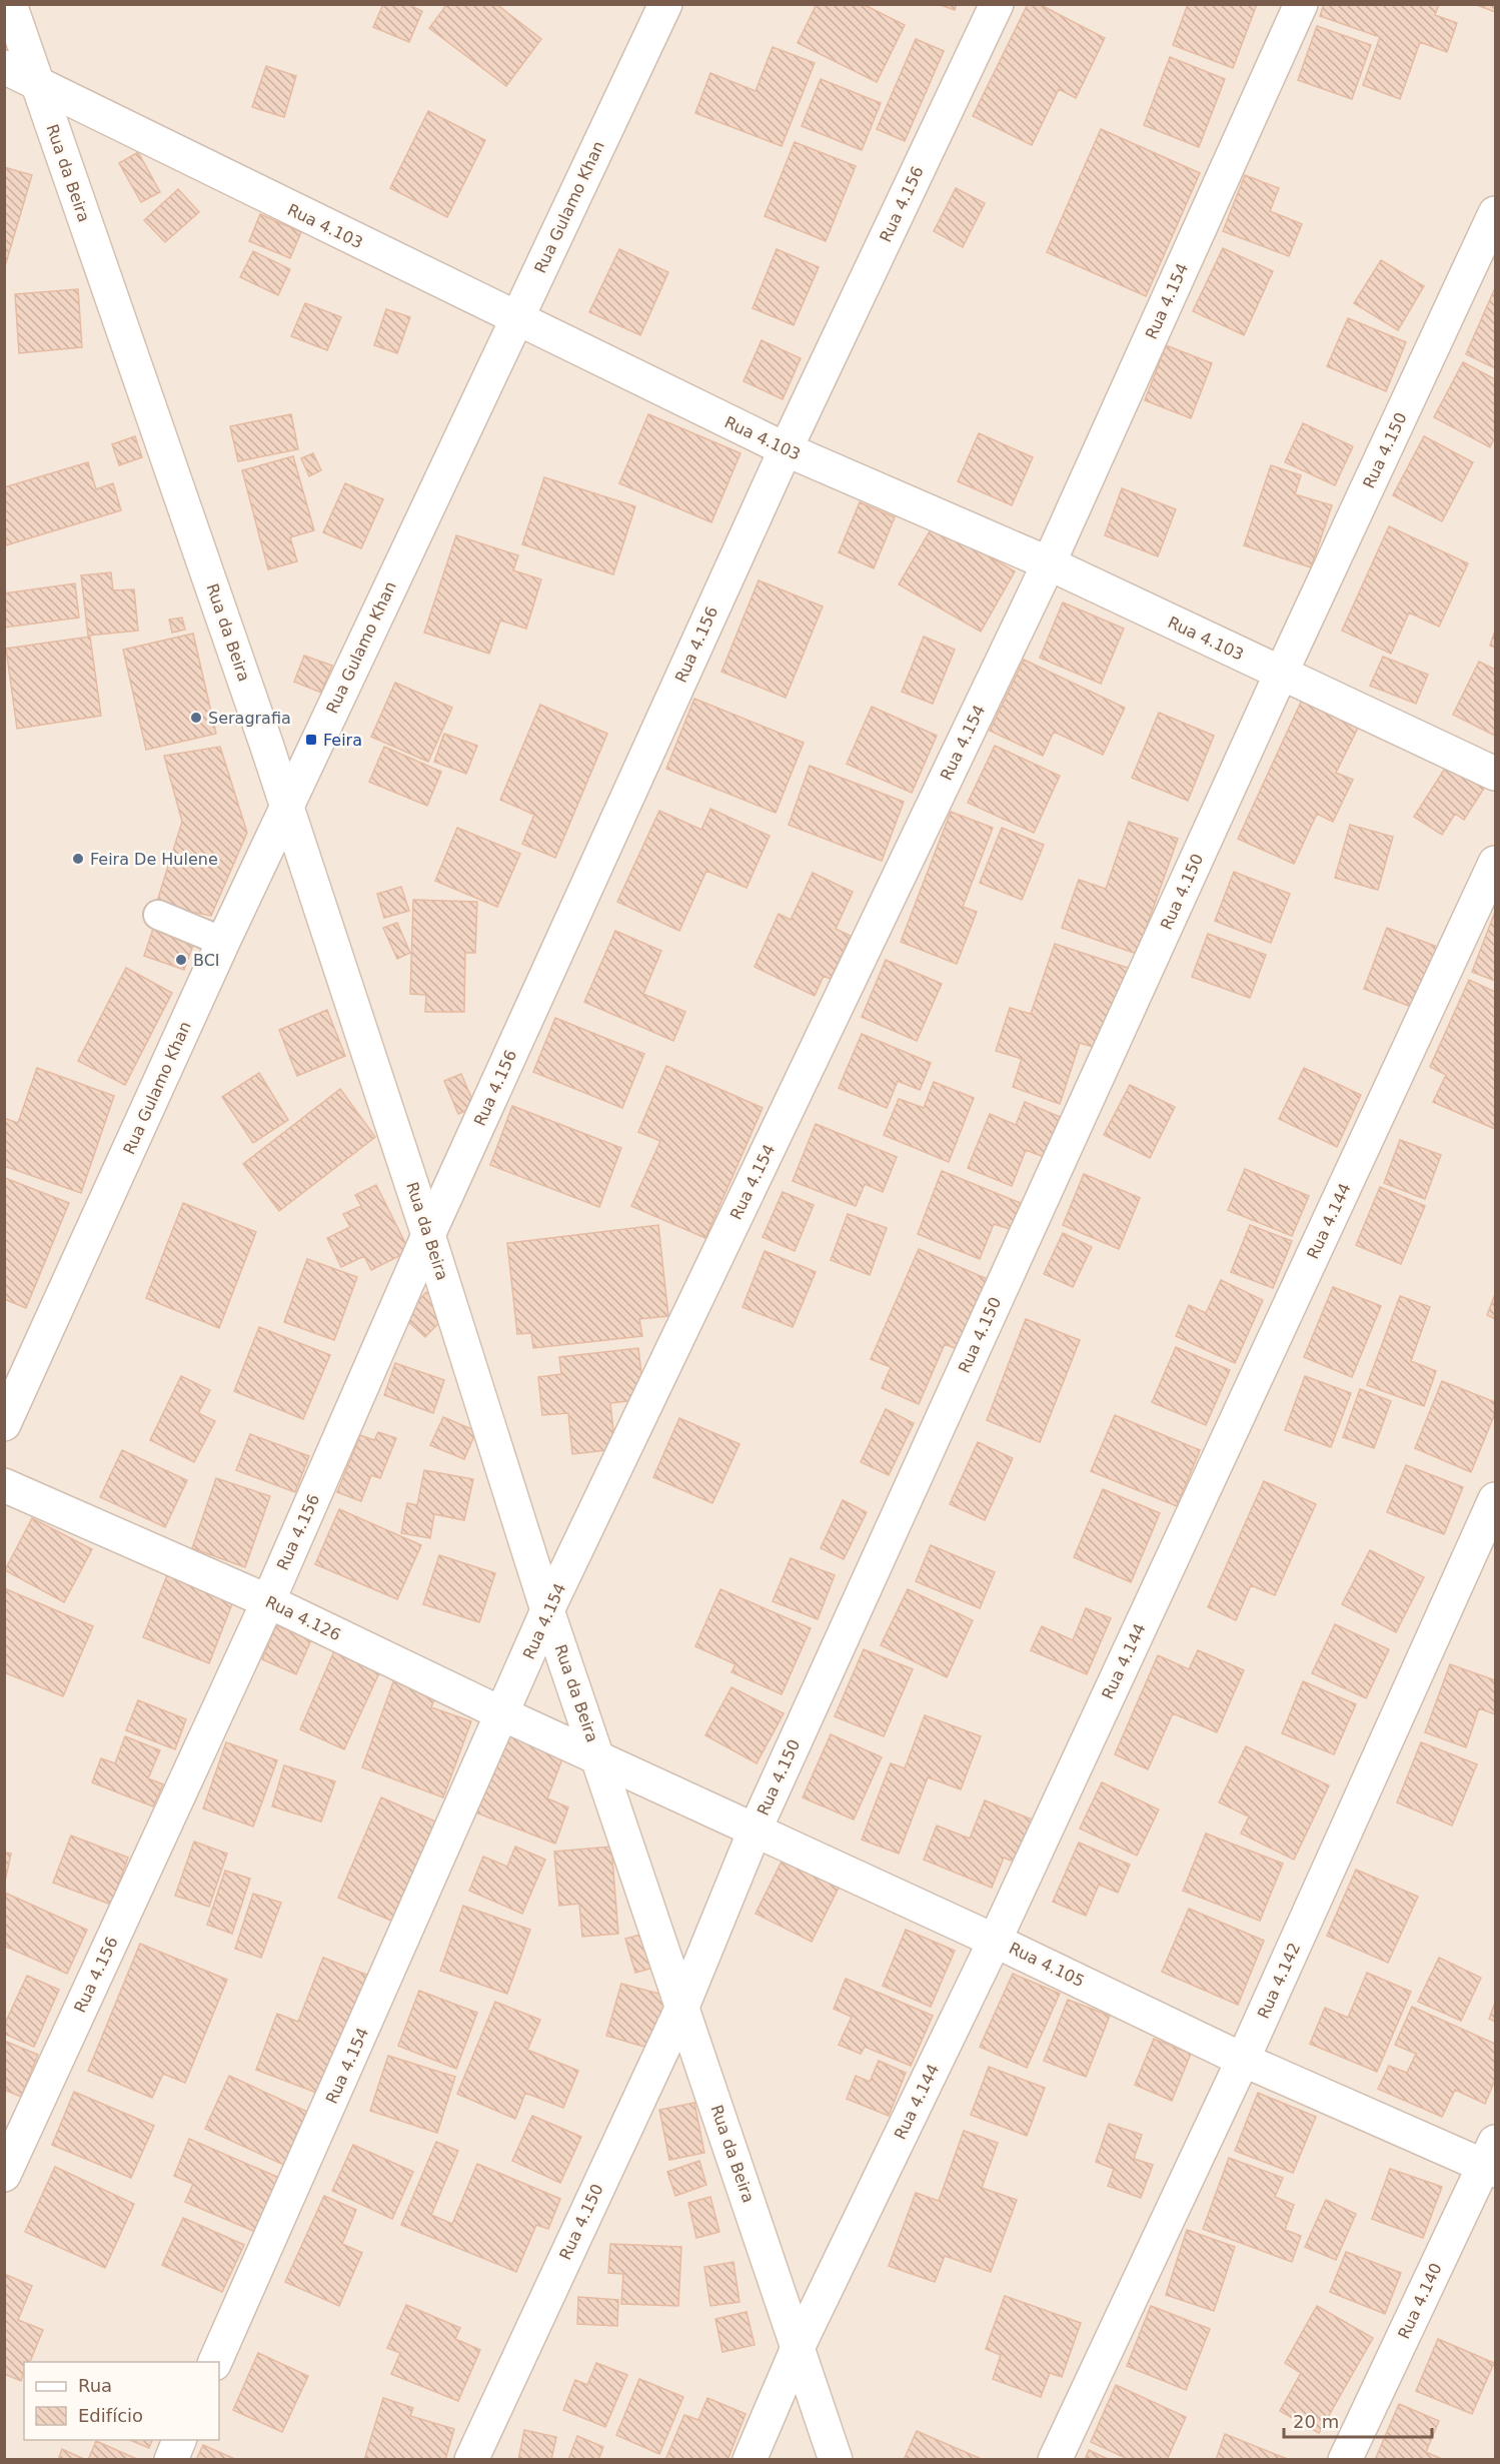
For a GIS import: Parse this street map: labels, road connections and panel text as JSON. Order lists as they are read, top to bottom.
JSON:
{
  "streets": {
    "street": [
      "Rua da Beira",
      "Rua 4.156",
      "Rua Gulamo Khan",
      "Rua 4.103",
      "Rua 4.154",
      "Rua 4.150",
      "Rua 4.144",
      "Rua 4.126",
      "Rua 4.105",
      "Rua 4.142",
      "Rua 4.140"
    ]
  },
  "crossings": [
    ["Rua da Beira", "Rua 4.156"],
    ["Rua da Beira", "Rua Gulamo Khan"],
    ["Rua da Beira", "Rua 4.103"],
    ["Rua da Beira", "Rua 4.154"],
    ["Rua da Beira", "Rua 4.150"],
    ["Rua da Beira", "Rua 4.144"],
    ["Rua da Beira", "Rua 4.126"],
    ["Rua da Beira", "Rua 4.105"],
    ["Rua 4.156", "Rua 4.103"],
    ["Rua 4.156", "Rua 4.126"],
    ["Rua Gulamo Khan", "Rua 4.103"],
    ["Rua 4.103", "Rua 4.154"],
    ["Rua 4.103", "Rua 4.150"],
    ["Rua 4.154", "Rua 4.126"],
    ["Rua 4.150", "Rua 4.105"],
    ["Rua 4.144", "Rua 4.105"],
    ["Rua 4.126", "Rua 4.105"],
    ["Rua 4.105", "Rua 4.142"],
    ["Rua 4.105", "Rua 4.140"]
  ],
  "places": {
    "other": ["Seragrafia", "Feira De Hulene", "BCI"],
    "transit": ["Feira"]
  },
  "legend": ["Rua", "Edifício"],
  "scale_bar": "20 m"
}
